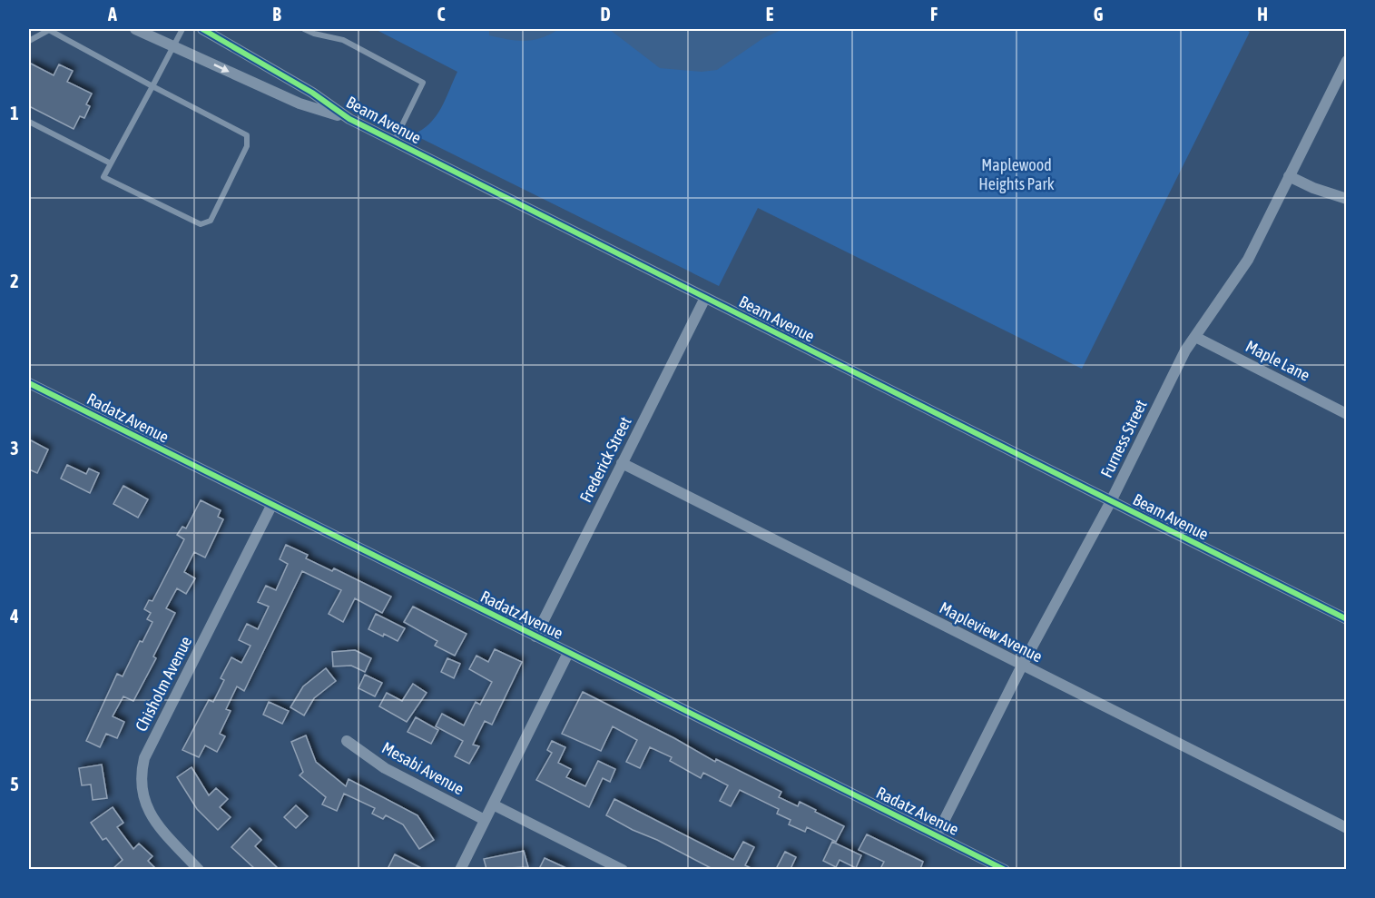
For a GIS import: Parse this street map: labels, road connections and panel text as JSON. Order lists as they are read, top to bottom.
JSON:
{
  "streets": {
    "street": [
      "Beam Avenue",
      "Maple Lane",
      "Radatz Avenue",
      "Furness Street",
      "Frederick Street",
      "Mapleview Avenue",
      "Chisholm Avenue",
      "Mesabi Avenue"
    ]
  },
  "crossings": [
    ["Beam Avenue", "Furness Street"],
    ["Beam Avenue", "Frederick Street"],
    ["Maple Lane", "Furness Street"],
    ["Radatz Avenue", "Furness Street"],
    ["Radatz Avenue", "Frederick Street"],
    ["Radatz Avenue", "Chisholm Avenue"],
    ["Furness Street", "Mapleview Avenue"],
    ["Frederick Street", "Mapleview Avenue"]
  ],
  "parks": ["Maplewood Heights Park"],
  "grid": {
    "columns": [
      "A",
      "B",
      "C",
      "D",
      "E",
      "F",
      "G",
      "H"
    ],
    "rows": [
      "1",
      "2",
      "3",
      "4",
      "5"
    ]
  }
}
